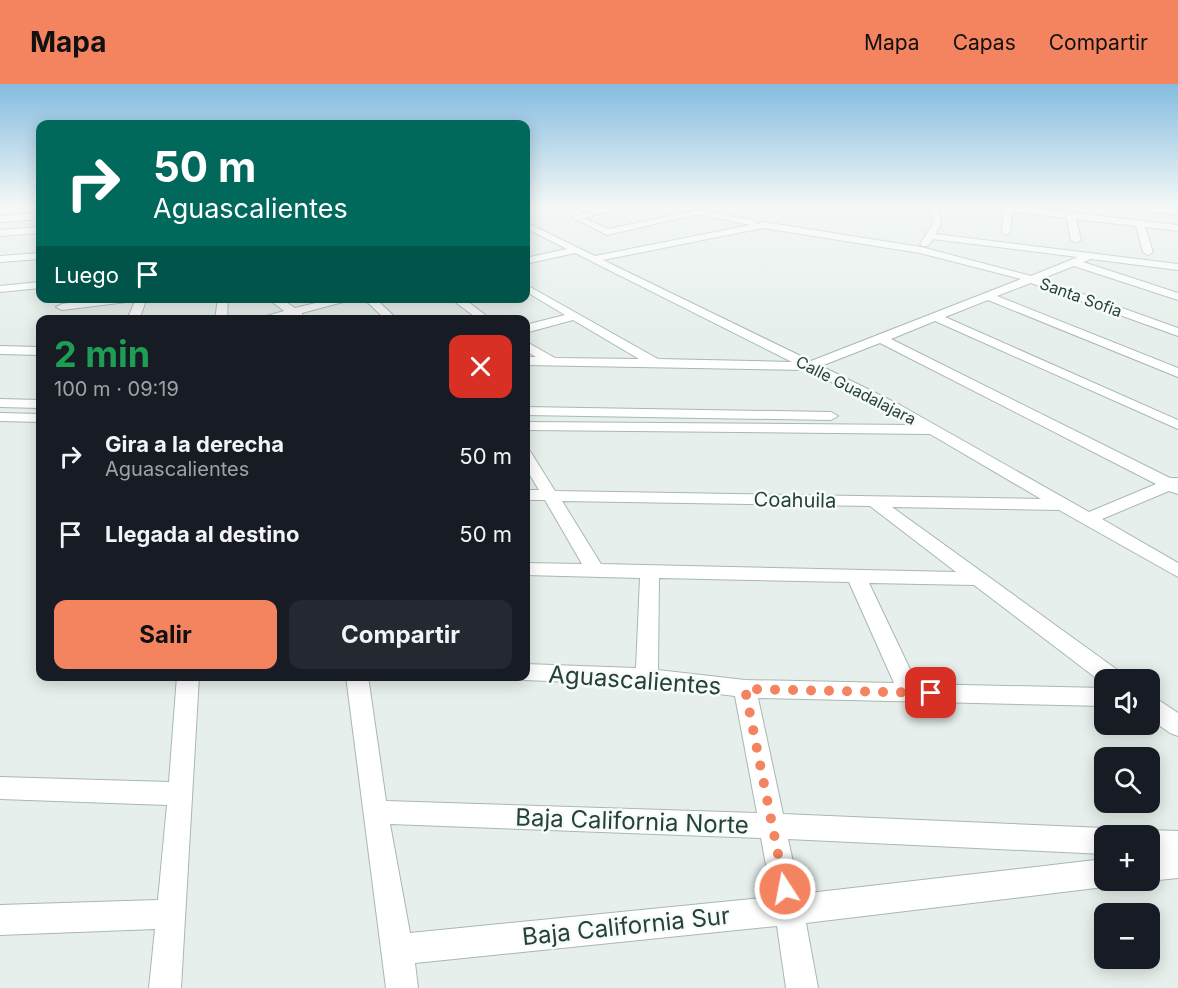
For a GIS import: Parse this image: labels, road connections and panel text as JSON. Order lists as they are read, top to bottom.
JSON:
{
  "streets": {
    "street": [
      "Santa Sofia",
      "Calle Guadalajara",
      "Coahuila",
      "Aguascalientes",
      "Baja California Norte",
      "Baja California Sur"
    ]
  },
  "crossings": [
    ["Santa Sofia", "Calle Guadalajara"],
    ["Calle Guadalajara", "Coahuila"]
  ],
  "page": {
    "header": "Mapa",
    "nav": ["Mapa", "Capas", "Compartir"],
    "turn": ["50 m", "Aguascalientes"],
    "then": "Luego",
    "heading": ["2 min", "100 m · 09:19"],
    "list": [
      {
        "name": "Gira a la derecha",
        "note": "Aguascalientes",
        "value": "50 m"
      },
      {
        "name": "Llegada al destino",
        "value": "50 m"
      }
    ],
    "buttons": ["Salir", "Compartir"],
    "map_buttons": ["+", "−"]
  }
}
